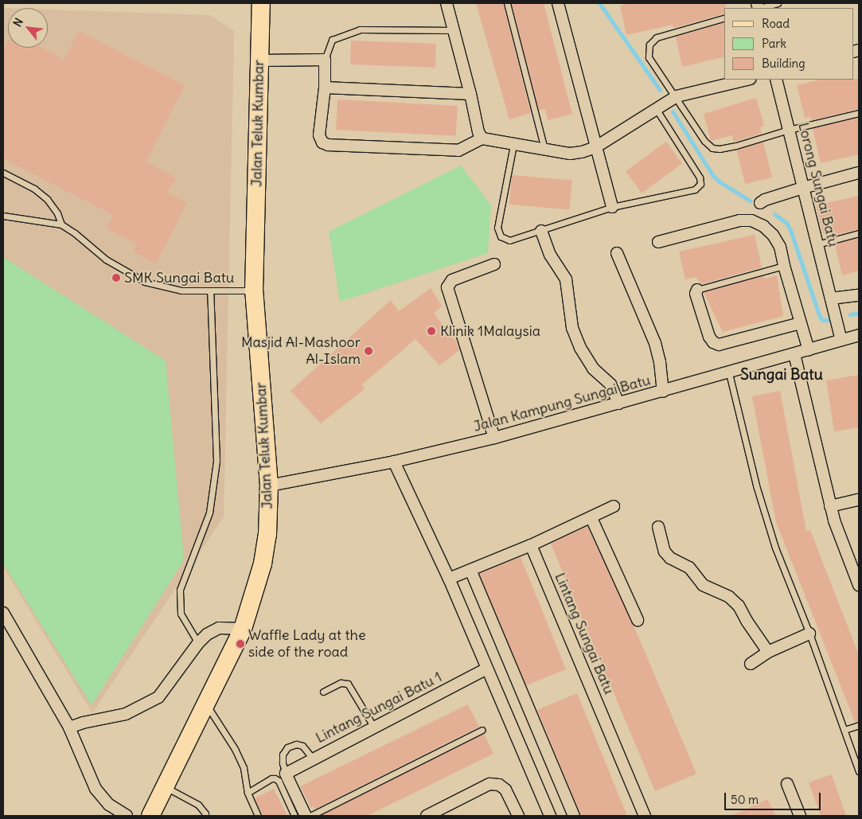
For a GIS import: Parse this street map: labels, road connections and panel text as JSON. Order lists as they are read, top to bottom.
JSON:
{
  "streets": {
    "main road": ["Jalan Teluk Kumbar"],
    "street": [
      "Lorong Sungai Batu",
      "Jalan Kampung Sungai Batu",
      "Lintang Sungai Batu",
      "Lintang Sungai Batu 1"
    ]
  },
  "crossings": [
    ["Jalan Teluk Kumbar", "Jalan Kampung Sungai Batu"],
    ["Lorong Sungai Batu", "Jalan Kampung Sungai Batu"]
  ],
  "districts": ["Sungai Batu"],
  "places": [
    "SMK Sungai Batu",
    "Klinik 1Malaysia",
    "Masjid Al-Mashoor Al-Islam",
    "Waffle Lady at the side of the road"
  ],
  "legend": ["Road", "Park", "Building"],
  "scale_bar": "50 m",
  "north": "top left"
}
